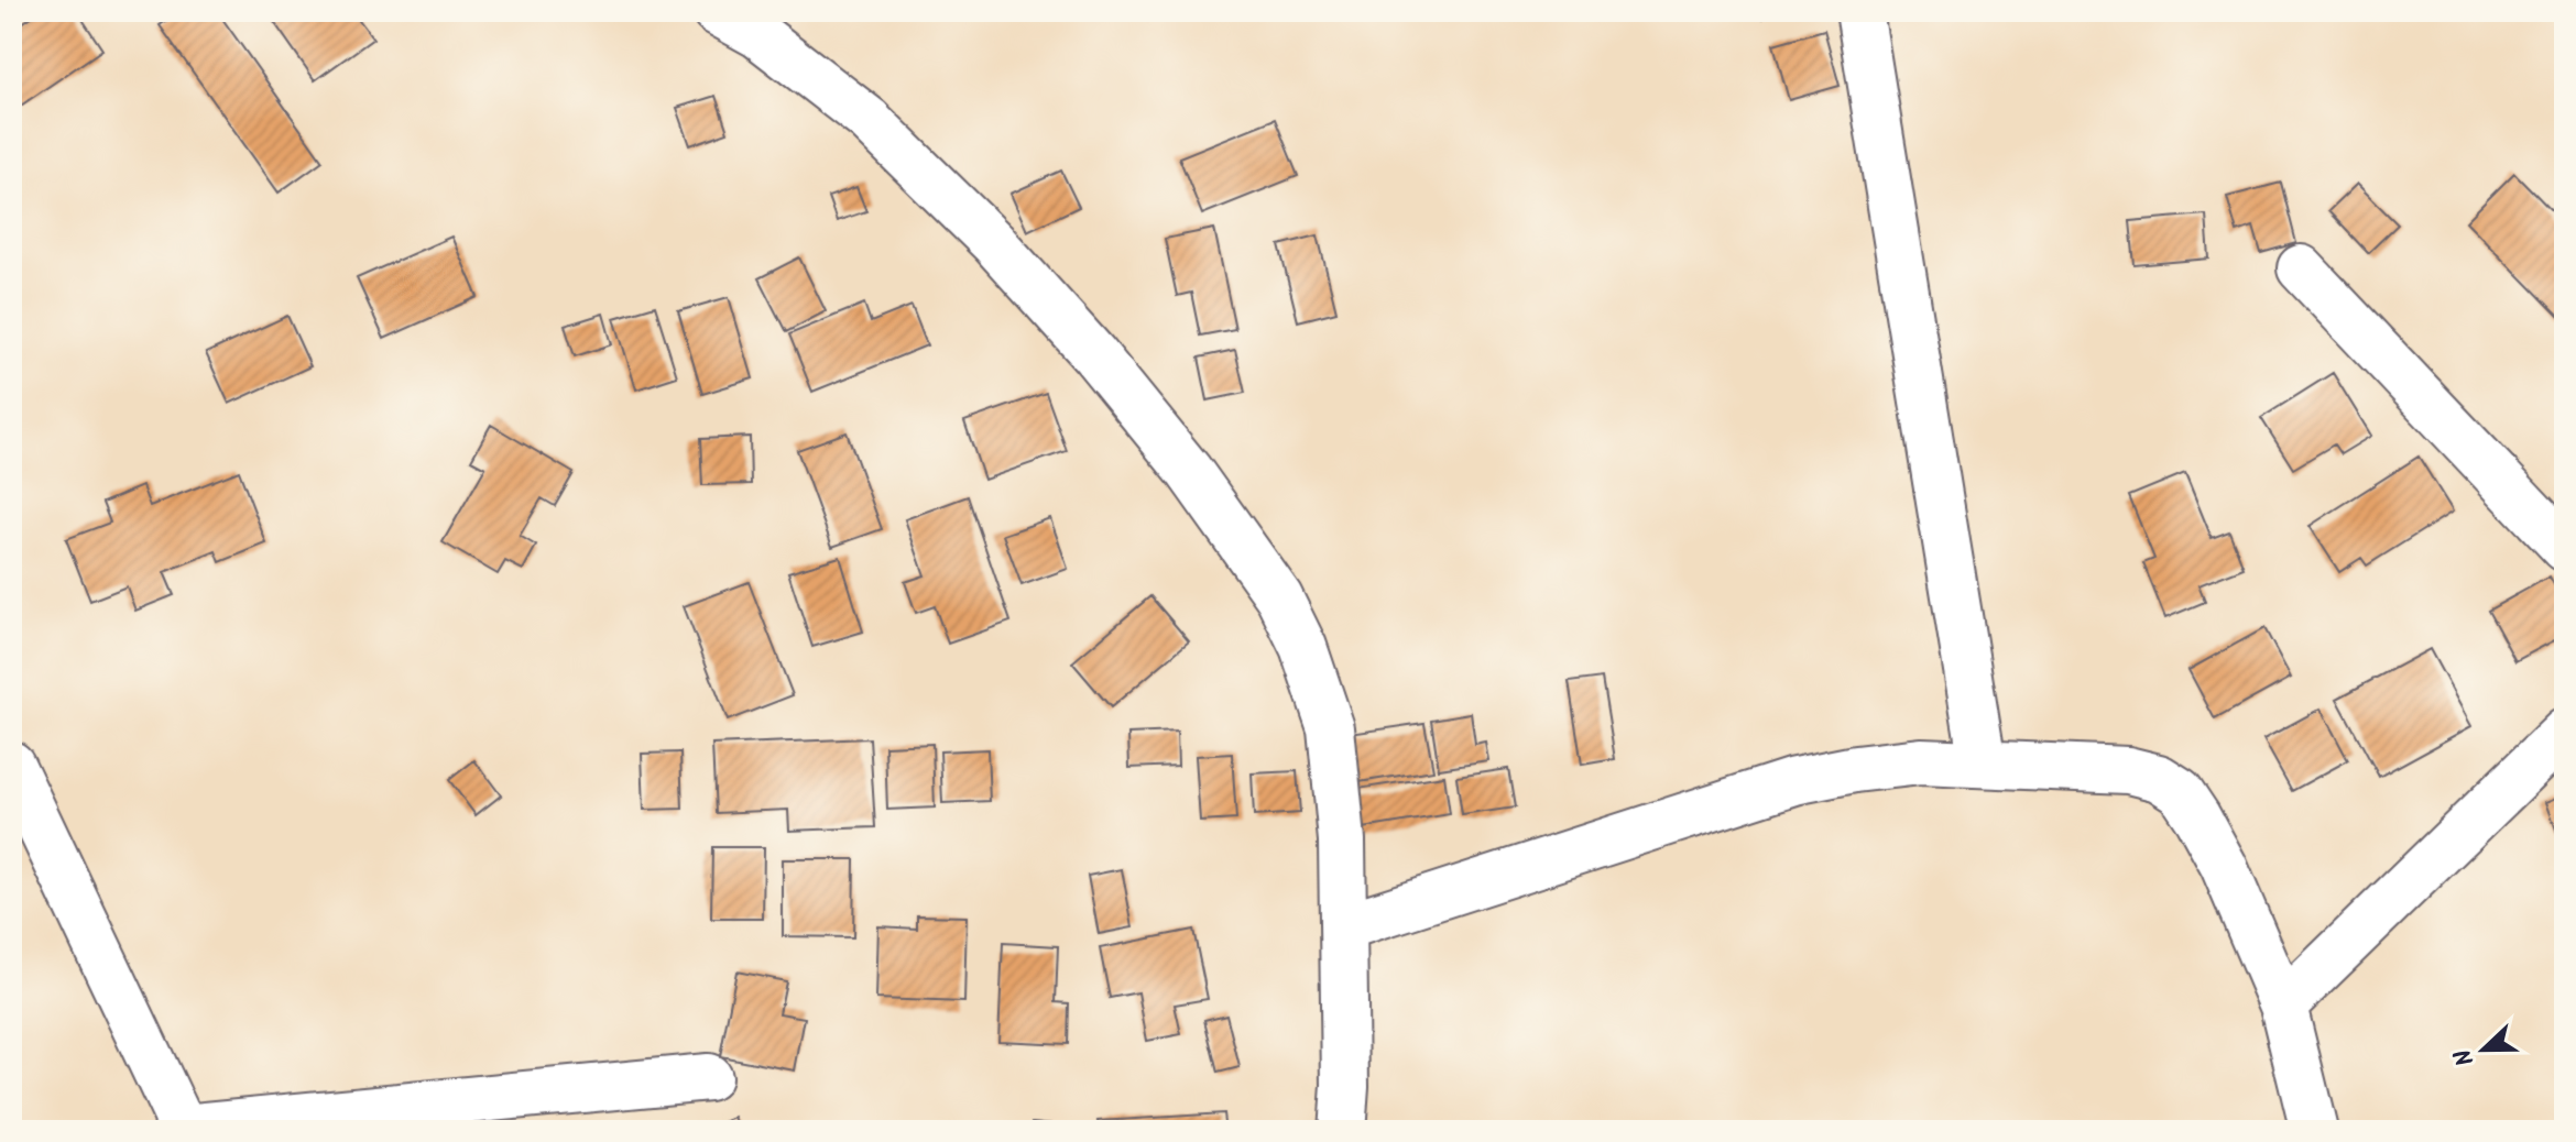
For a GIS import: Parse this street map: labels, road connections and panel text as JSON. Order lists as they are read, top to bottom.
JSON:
{
  "north": "left"
}
